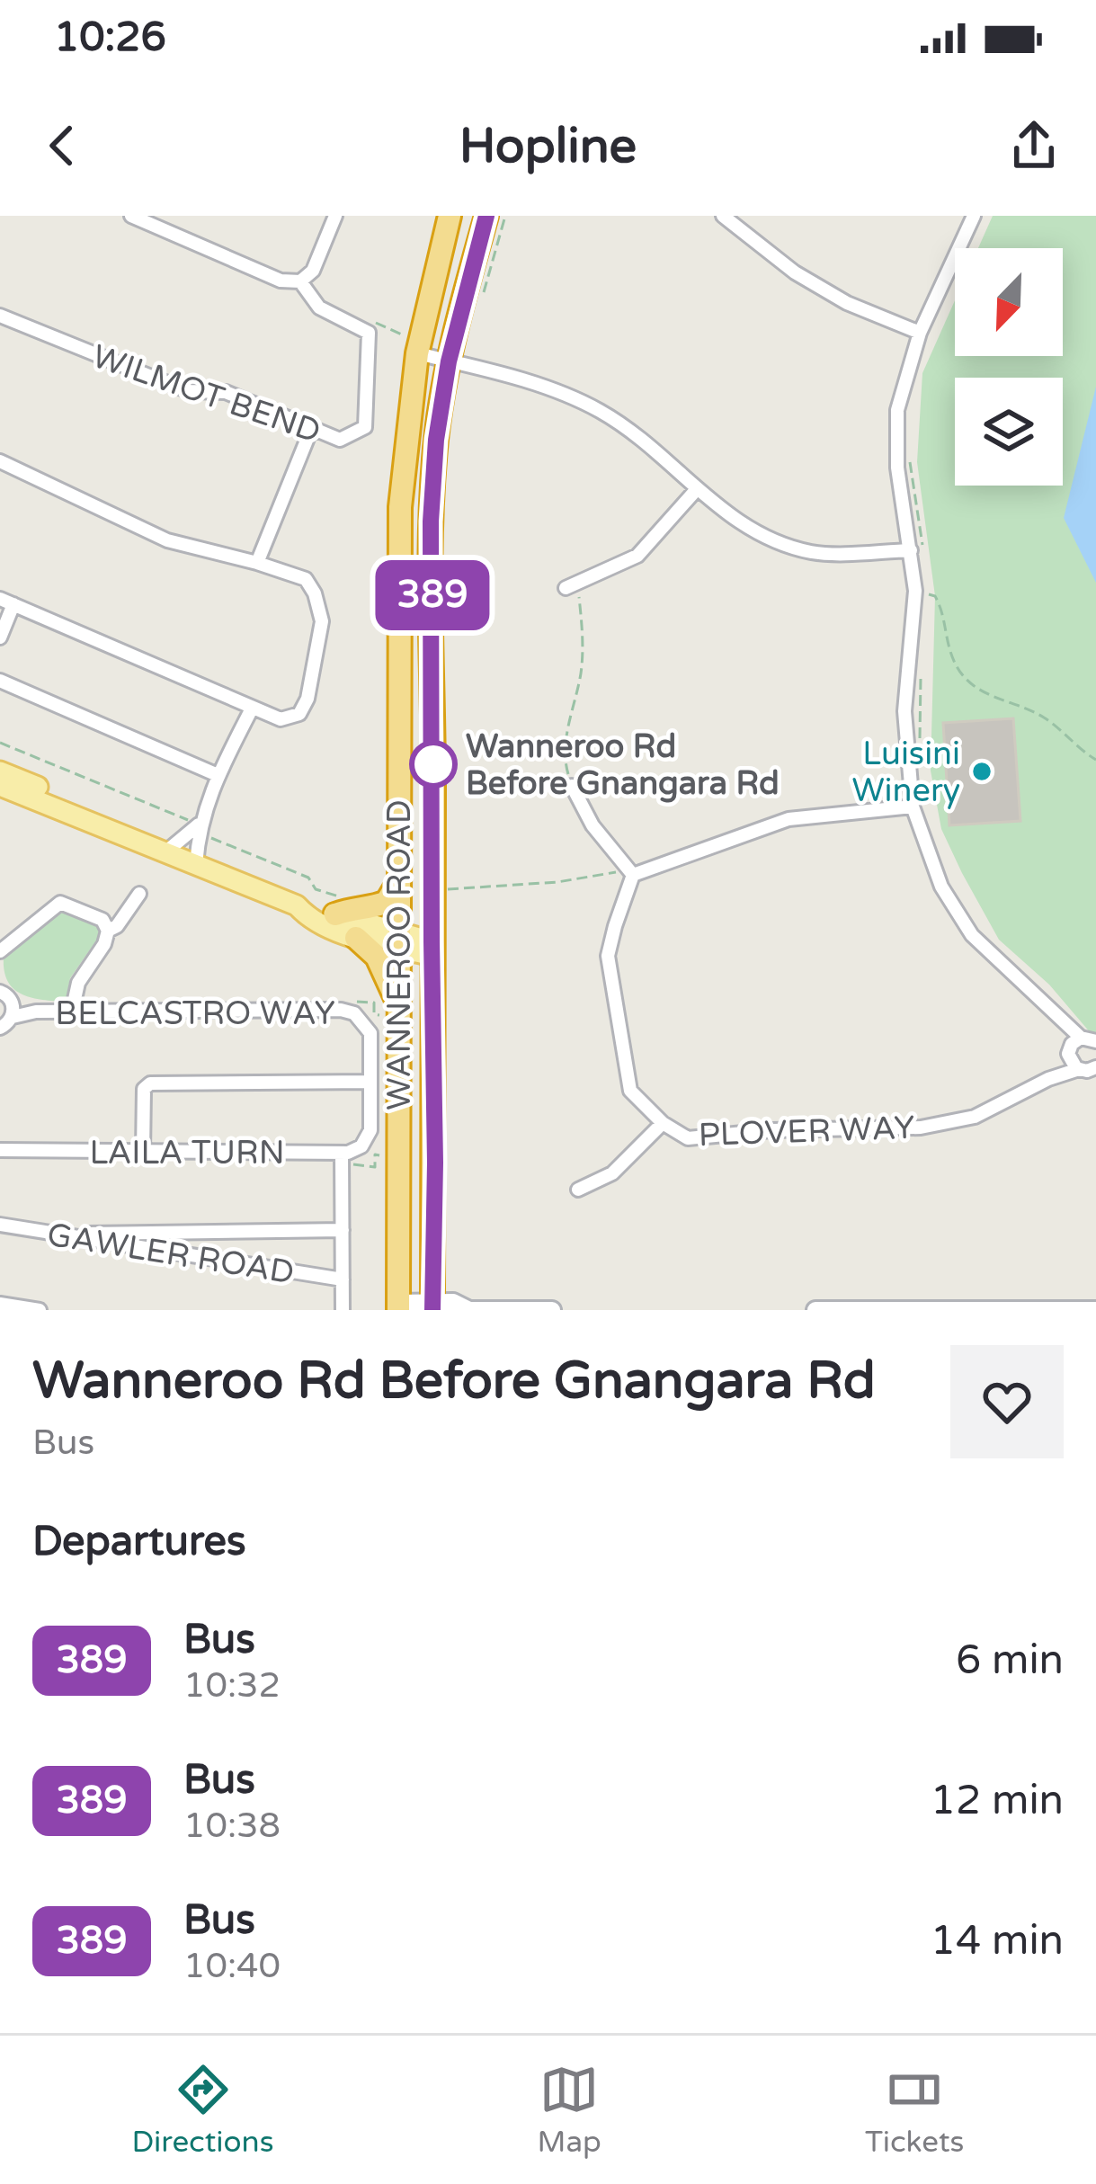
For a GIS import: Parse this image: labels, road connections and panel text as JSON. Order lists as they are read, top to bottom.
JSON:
{
  "streets": {
    "highway": ["WANNEROO ROAD"],
    "street": [
      "WILMOT BEND",
      "BELCASTRO WAY",
      "PLOVER WAY",
      "LAILA TURN",
      "GAWLER ROAD"
    ]
  },
  "crossings": [
    ["BELCASTRO WAY", "LAILA TURN"]
  ],
  "places": ["Wanneroo Rd Before Gnangara Rd", "Luisini Winery"],
  "lines": ["bus line 389"],
  "north": "bottom left",
  "page": {
    "status": "10:26",
    "header": "Hopline",
    "on_map": "389",
    "heading": [
      ["Wanneroo Rd Before Gnangara Rd", "Bus"],
      "Departures"
    ],
    "list": [
      {
        "mark": "389",
        "name": "Bus",
        "note": "10:32",
        "value": "6 min"
      },
      {
        "mark": "389",
        "name": "Bus",
        "note": "10:38",
        "value": "12 min"
      },
      {
        "mark": "389",
        "name": "Bus",
        "note": "10:40",
        "value": "14 min"
      }
    ],
    "tabs": ["Directions", "Map", "Tickets"]
  }
}
